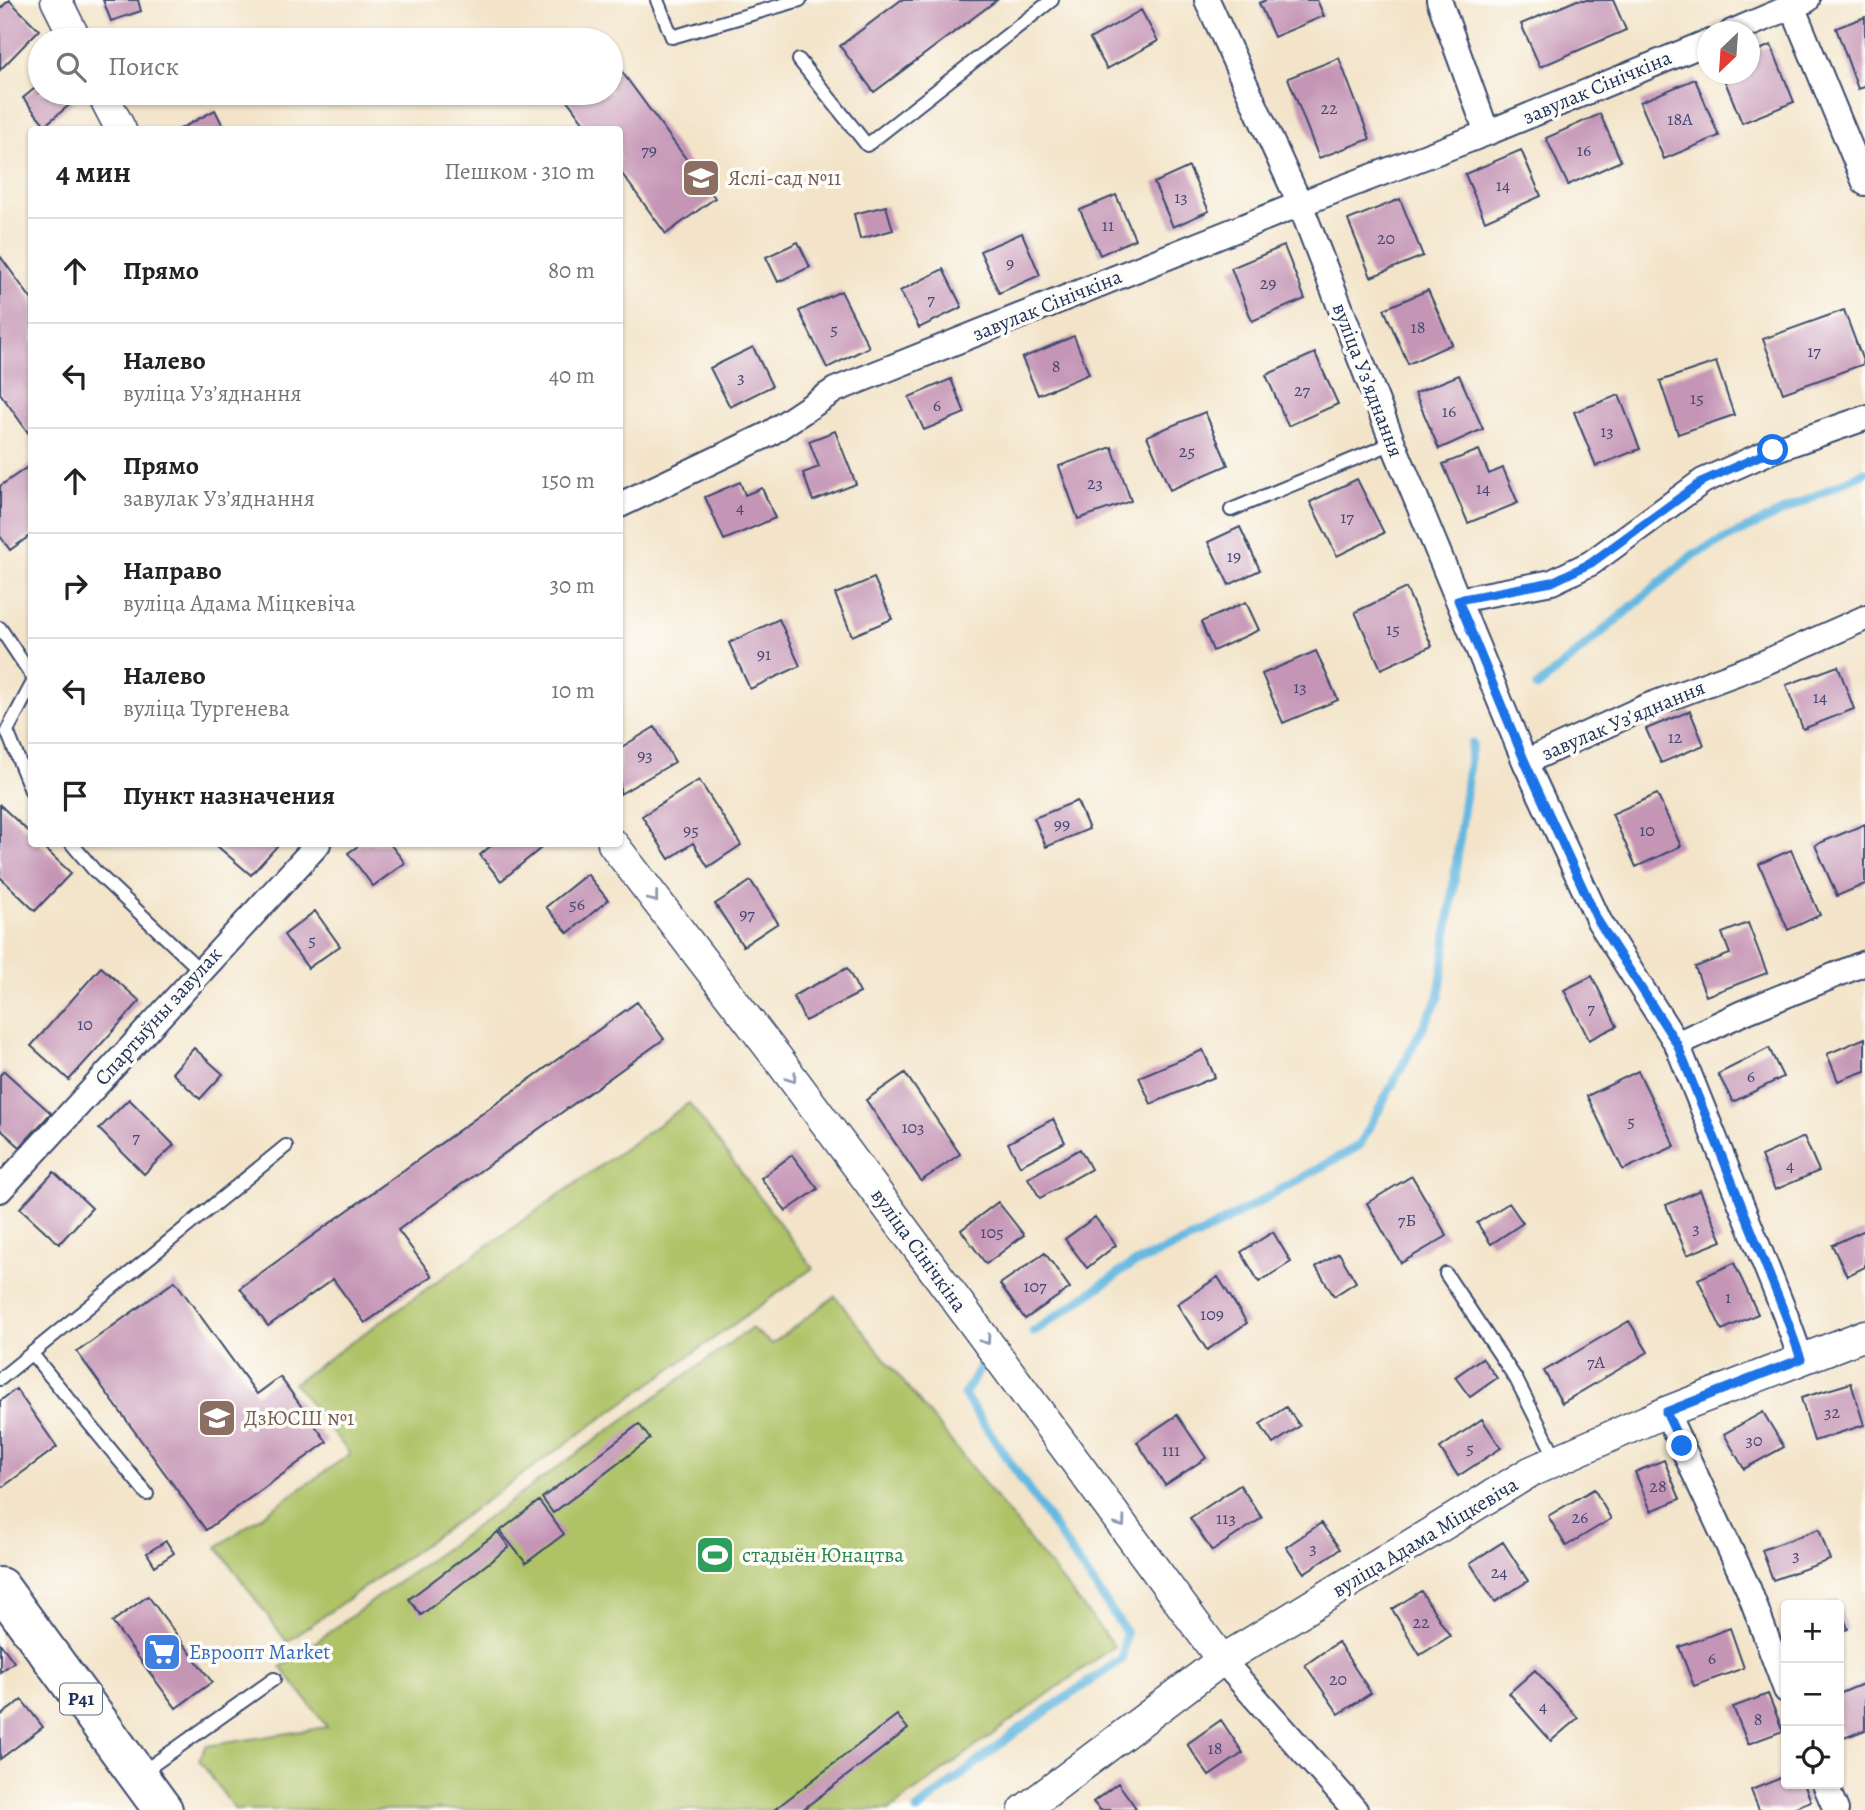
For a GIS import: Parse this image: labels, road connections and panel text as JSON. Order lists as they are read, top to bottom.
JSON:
{
  "streets": {
    "main road": ["Р41"],
    "street": [
      "завулак Сінічкіна",
      "вуліца Узʼяднання",
      "завулак Узʼяднання",
      "Спартыўны завулак",
      "вуліца Сінічкіна",
      "вуліца Адама Міцкевіча"
    ]
  },
  "crossings": [
    ["завулак Сінічкіна", "вуліца Узʼяднання"],
    ["вуліца Узʼяднання", "завулак Узʼяднання"],
    ["завулак Узʼяднання", "вуліца Адама Міцкевіча"],
    ["вуліца Сінічкіна", "вуліца Адама Міцкевіча"]
  ],
  "one_way": ["вуліца Сінічкіна"],
  "places": {
    "school or university": ["Яслі-сад №11", "ДзЮСШ №1"],
    "sports": ["стадыён Юнацтва"],
    "supermarket": ["Евроопт Market"]
  },
  "house_numbers": [
    "22",
    "18А",
    "79",
    "16",
    "14",
    "13",
    "11",
    "20",
    "9",
    "29",
    "7",
    "18",
    "5",
    "17",
    "8",
    "3",
    "27",
    "15",
    "6",
    "16",
    "13",
    "25",
    "23",
    "14",
    "4",
    "17",
    "19",
    "15",
    "91",
    "13",
    "14",
    "12",
    "93",
    "99",
    "95",
    "10",
    "56",
    "97",
    "5",
    "7",
    "10",
    "6",
    "5",
    "103",
    "7",
    "4",
    "7Б",
    "3",
    "105",
    "107",
    "1",
    "109",
    "7А",
    "32",
    "30",
    "5",
    "111",
    "28",
    "26",
    "113",
    "3",
    "3",
    "24",
    "22",
    "6",
    "20",
    "4",
    "8",
    "18"
  ],
  "north": "bottom left",
  "page": {
    "search": "Поиск",
    "heading": ["4 мин", "Пешком · 310 m"],
    "list": [
      ["Прямо", "80 m"],
      ["Налево", "вуліца Узʼяднання", "40 m"],
      ["Прямо", "завулак Узʼяднання", "150 m"],
      ["Направо", "вуліца Адама Міцкевіча", "30 m"],
      ["Налево", "вуліца Тургенева", "10 m"],
      "Пункт назначения"
    ],
    "map_buttons": ["+", "−"]
  }
}
